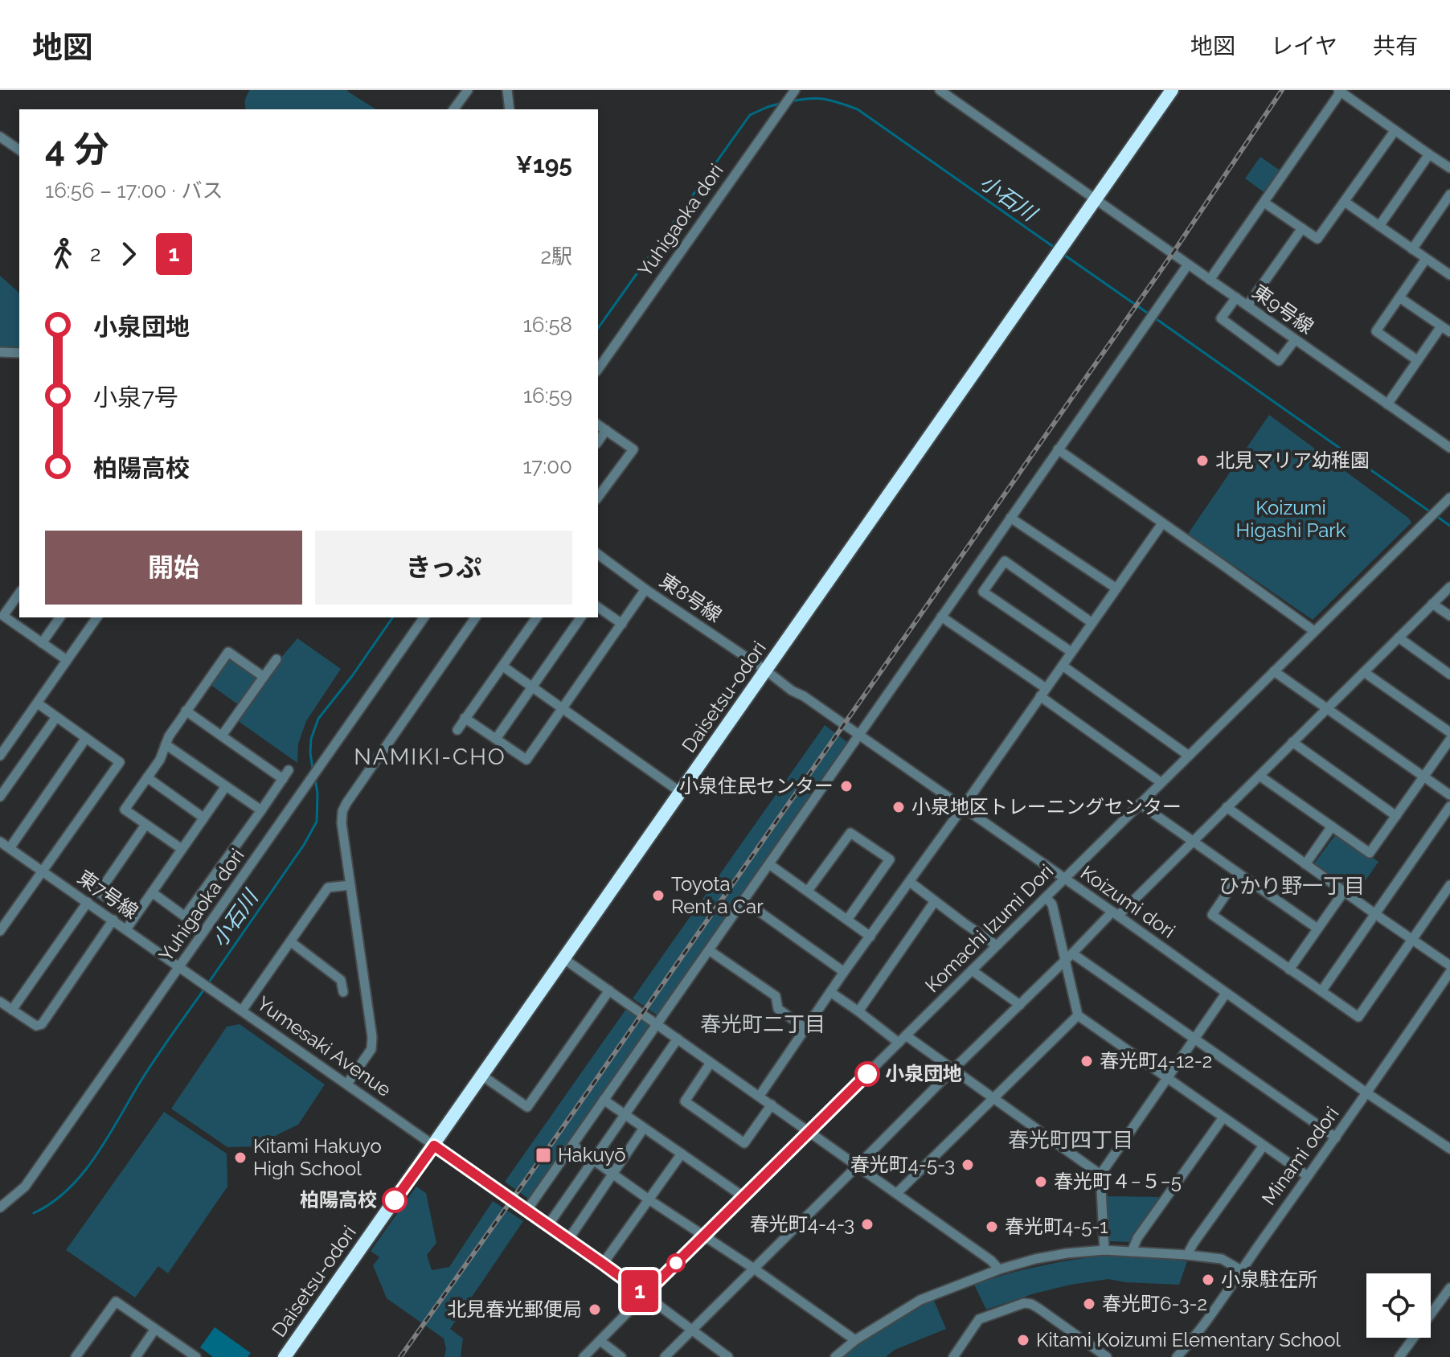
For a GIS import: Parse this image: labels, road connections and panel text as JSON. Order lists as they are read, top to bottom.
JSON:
{
  "streets": {
    "highway": ["Daisetsu-odori"],
    "street": [
      "Yuhigaoka dori",
      "東9号線",
      "東8号線",
      "東7号線",
      "Koizumi dori",
      "Komachi Izumi Dori",
      "Yumesaki Avenue",
      "Minami odori"
    ]
  },
  "crossings": [
    ["Yuhigaoka dori", "東7号線"],
    ["東9号線", "Daisetsu-odori"],
    ["東8号線", "Daisetsu-odori"],
    ["東8号線", "Koizumi dori"],
    ["Daisetsu-odori", "Koizumi dori"],
    ["Daisetsu-odori", "Yumesaki Avenue"],
    ["東7号線", "Yumesaki Avenue"],
    ["Koizumi dori", "Komachi Izumi Dori"],
    ["Koizumi dori", "Minami odori"],
    ["Komachi Izumi Dori", "Yumesaki Avenue"]
  ],
  "districts": [
    "NAMIKI-CHO",
    "ひかり野一丁目",
    "春光町二丁目",
    "春光町四丁目"
  ],
  "water": ["小石川"],
  "parks": ["Koizumi Higashi Park"],
  "places": {
    "other": [
      "北見マリア幼稚園",
      "小泉住民センター",
      "小泉地区トレーニングセンター",
      "Toyota Rent a Car",
      "春光町4-12-2",
      "小泉団地",
      "Kitami Hakuyo High School",
      "春光町4-5-3",
      "春光町４−５−5",
      "柏陽高校",
      "春光町4-4-3",
      "春光町4-5-1",
      "小泉駐在所",
      "春光町6-3-2",
      "北見春光郵便局",
      "Kitami Koizumi Elementary School"
    ],
    "transit": ["Hakuyō"]
  },
  "lines": ["bus line 1"],
  "page": {
    "header": "地図",
    "nav": ["地図", "レイヤ", "共有"],
    "on_map": "1",
    "heading": ["4 分", "16:56 – 17:00 · バス", "¥195"],
    "legs": ["2", "1", "2駅"],
    "list": [
      {
        "name": "小泉団地",
        "value": "16:58"
      },
      {
        "name": "小泉7号",
        "value": "16:59"
      },
      {
        "name": "柏陽高校",
        "value": "17:00"
      }
    ],
    "buttons": ["開始", "きっぷ"]
  }
}
